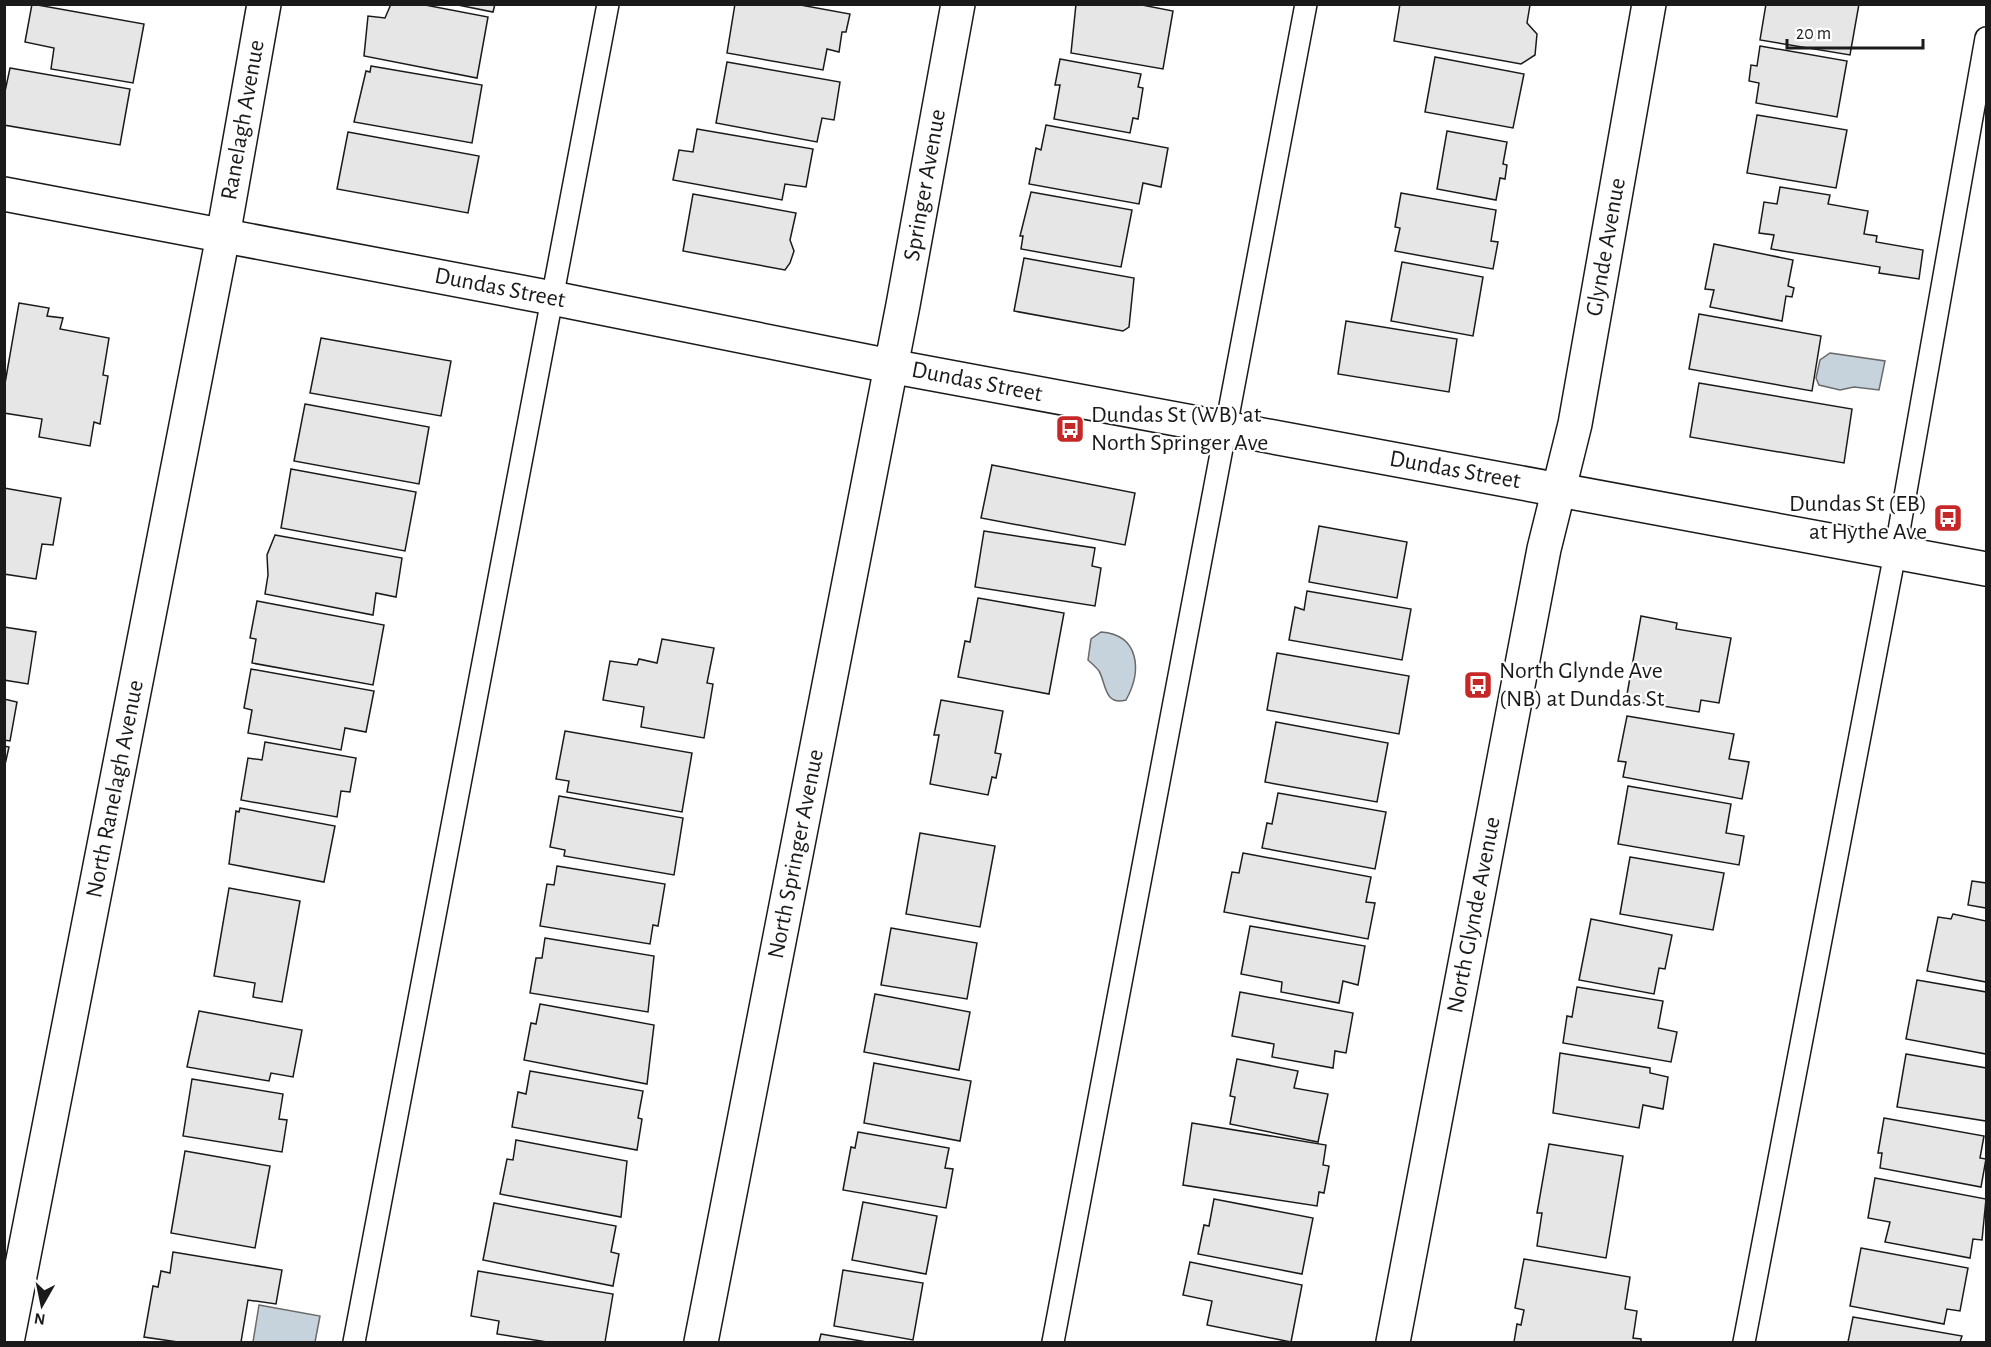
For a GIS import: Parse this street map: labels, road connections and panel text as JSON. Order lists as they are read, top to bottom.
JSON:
{
  "streets": {
    "street": [
      "Ranelagh Avenue",
      "Springer Avenue",
      "Glynde Avenue",
      "Dundas Street",
      "North Ranelagh Avenue",
      "North Springer Avenue",
      "North Glynde Avenue"
    ]
  },
  "crossings": [
    ["Ranelagh Avenue", "Dundas Street"],
    ["Ranelagh Avenue", "North Ranelagh Avenue"],
    ["Springer Avenue", "Dundas Street"],
    ["Springer Avenue", "North Springer Avenue"],
    ["Glynde Avenue", "Dundas Street"],
    ["Glynde Avenue", "North Glynde Avenue"],
    ["Dundas Street", "North Ranelagh Avenue"],
    ["Dundas Street", "North Springer Avenue"],
    ["Dundas Street", "North Glynde Avenue"]
  ],
  "places": {
    "bus stop": ["Dundas St (WB) at North Springer Ave", "Dundas St (EB) at Hythe Ave", "North Glynde Ave (NB) at Dundas St"]
  },
  "scale_bar": "20 m",
  "north": "bottom"
}
